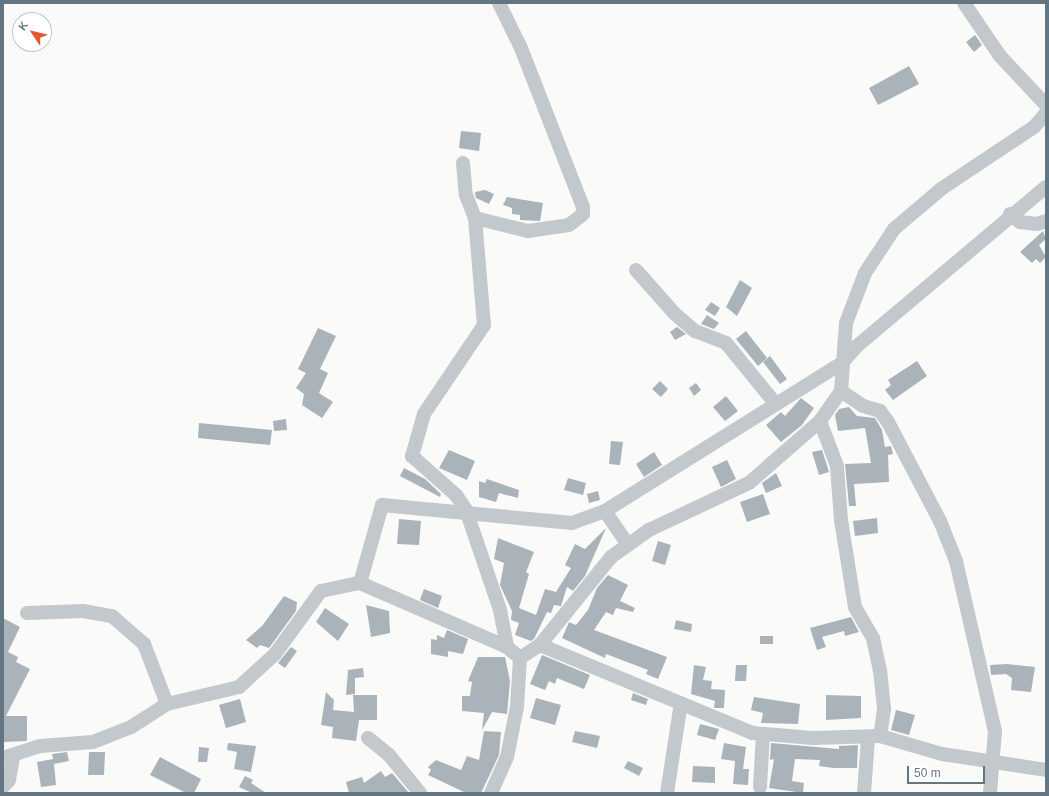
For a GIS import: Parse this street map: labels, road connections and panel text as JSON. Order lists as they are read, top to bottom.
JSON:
{
  "scale_bar": "50 m",
  "north": "top left"
}
